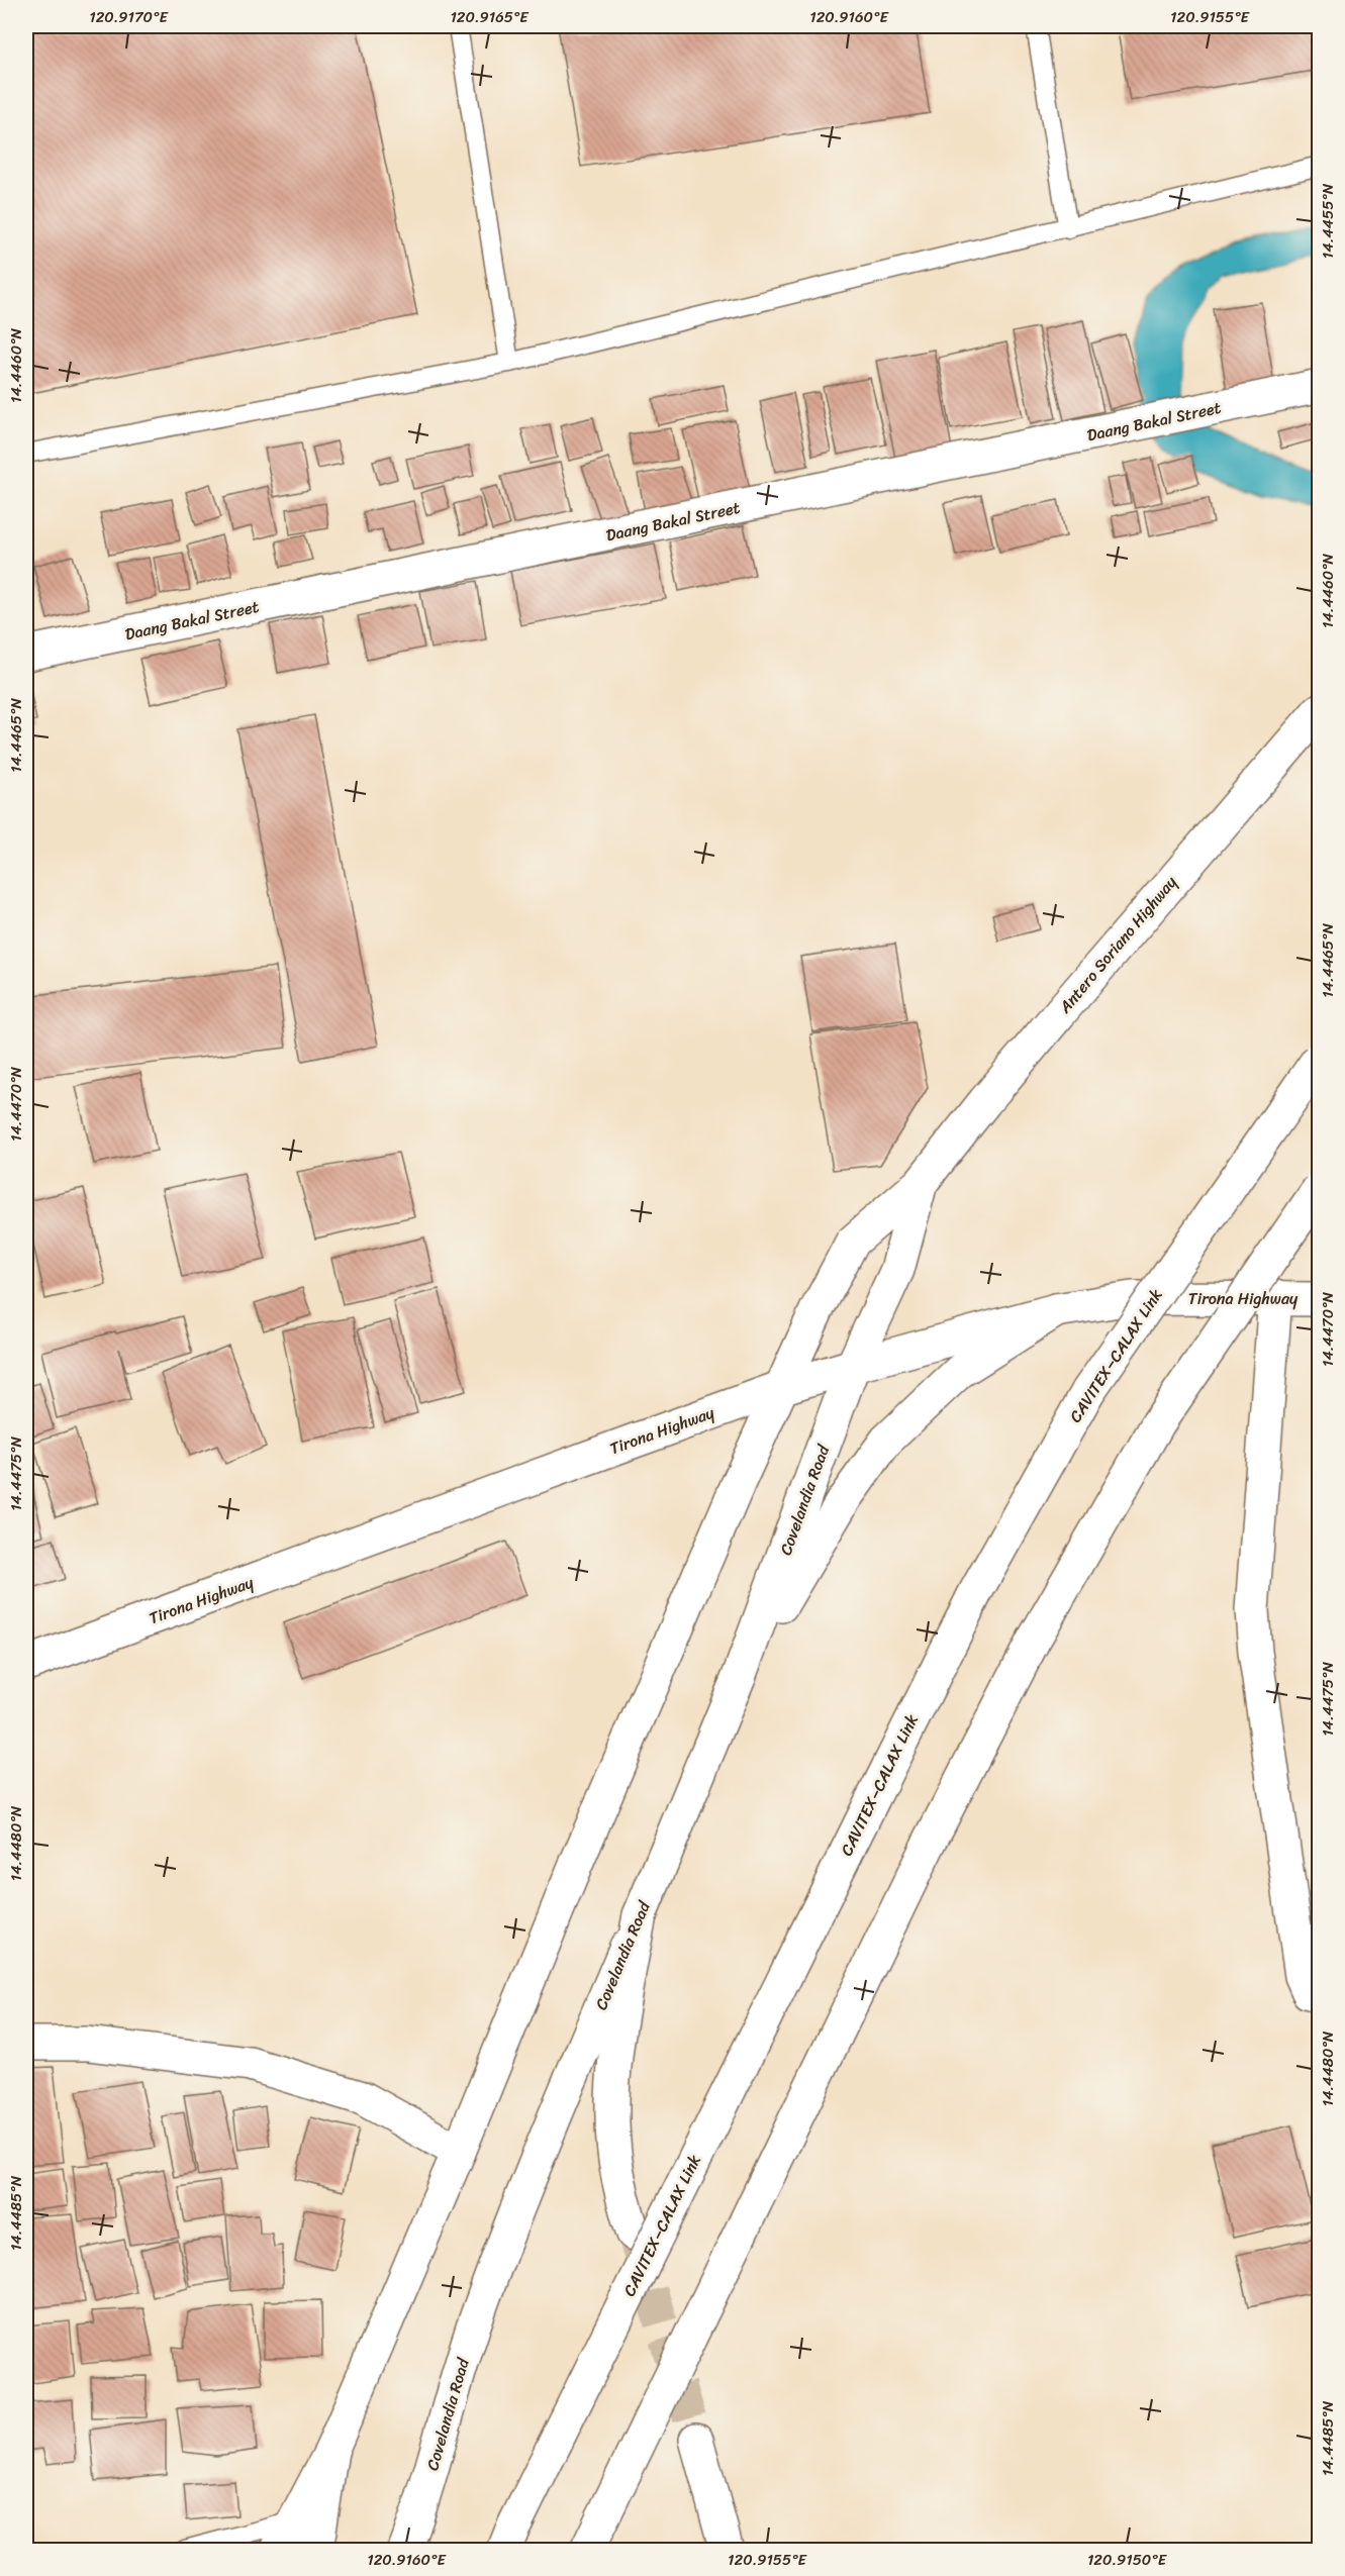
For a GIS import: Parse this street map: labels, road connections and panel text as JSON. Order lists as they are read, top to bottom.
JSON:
{
  "streets": {
    "main road": [
      "Daang Bakal Street",
      "Antero Soriano Highway",
      "Tirona Highway",
      "CAVITEX–CALAX Link",
      "Covelandia Road"
    ]
  },
  "crossings": [
    ["Antero Soriano Highway", "Tirona Highway"],
    ["Antero Soriano Highway", "Covelandia Road"],
    ["Tirona Highway", "Covelandia Road"]
  ],
  "coordinates": [
    "120.9170°E",
    "120.9165°E",
    "120.9160°E",
    "120.9155°E",
    "14.4455°N",
    "14.4460°N",
    "14.4465°N",
    "14.4470°N",
    "14.4475°N",
    "14.4480°N",
    "14.4485°N",
    "120.9150°E"
  ]
}
